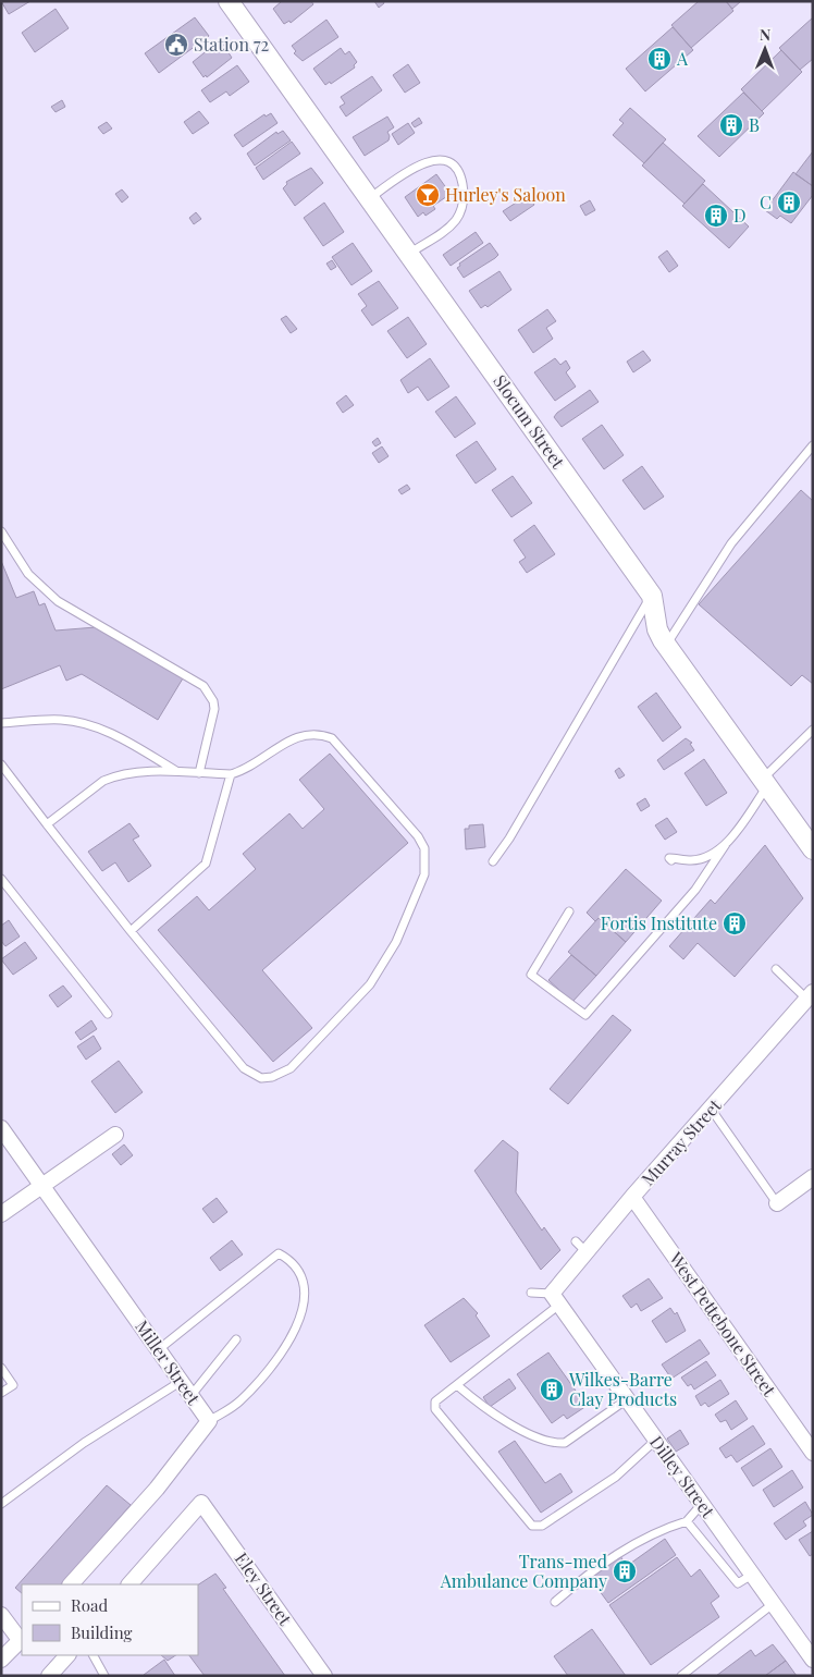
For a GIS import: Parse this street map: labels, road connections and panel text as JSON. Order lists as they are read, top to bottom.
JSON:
{
  "streets": {
    "street": [
      "Slocum Street",
      "Murray Street",
      "West Pettebone Street",
      "Miller Street",
      "Dilley Street",
      "Eley Street"
    ]
  },
  "crossings": [
    ["Murray Street", "West Pettebone Street"],
    ["Murray Street", "Dilley Street"]
  ],
  "places": {
    "public building": ["Station 72"],
    "building": [
      "A",
      "B",
      "C",
      "D",
      "Fortis Institute",
      "Wilkes-Barre Clay Products",
      "Trans-med Ambulance Company"
    ],
    "bar": ["Hurley's Saloon"]
  },
  "legend": ["Road", "Building"],
  "north": "top"
}
